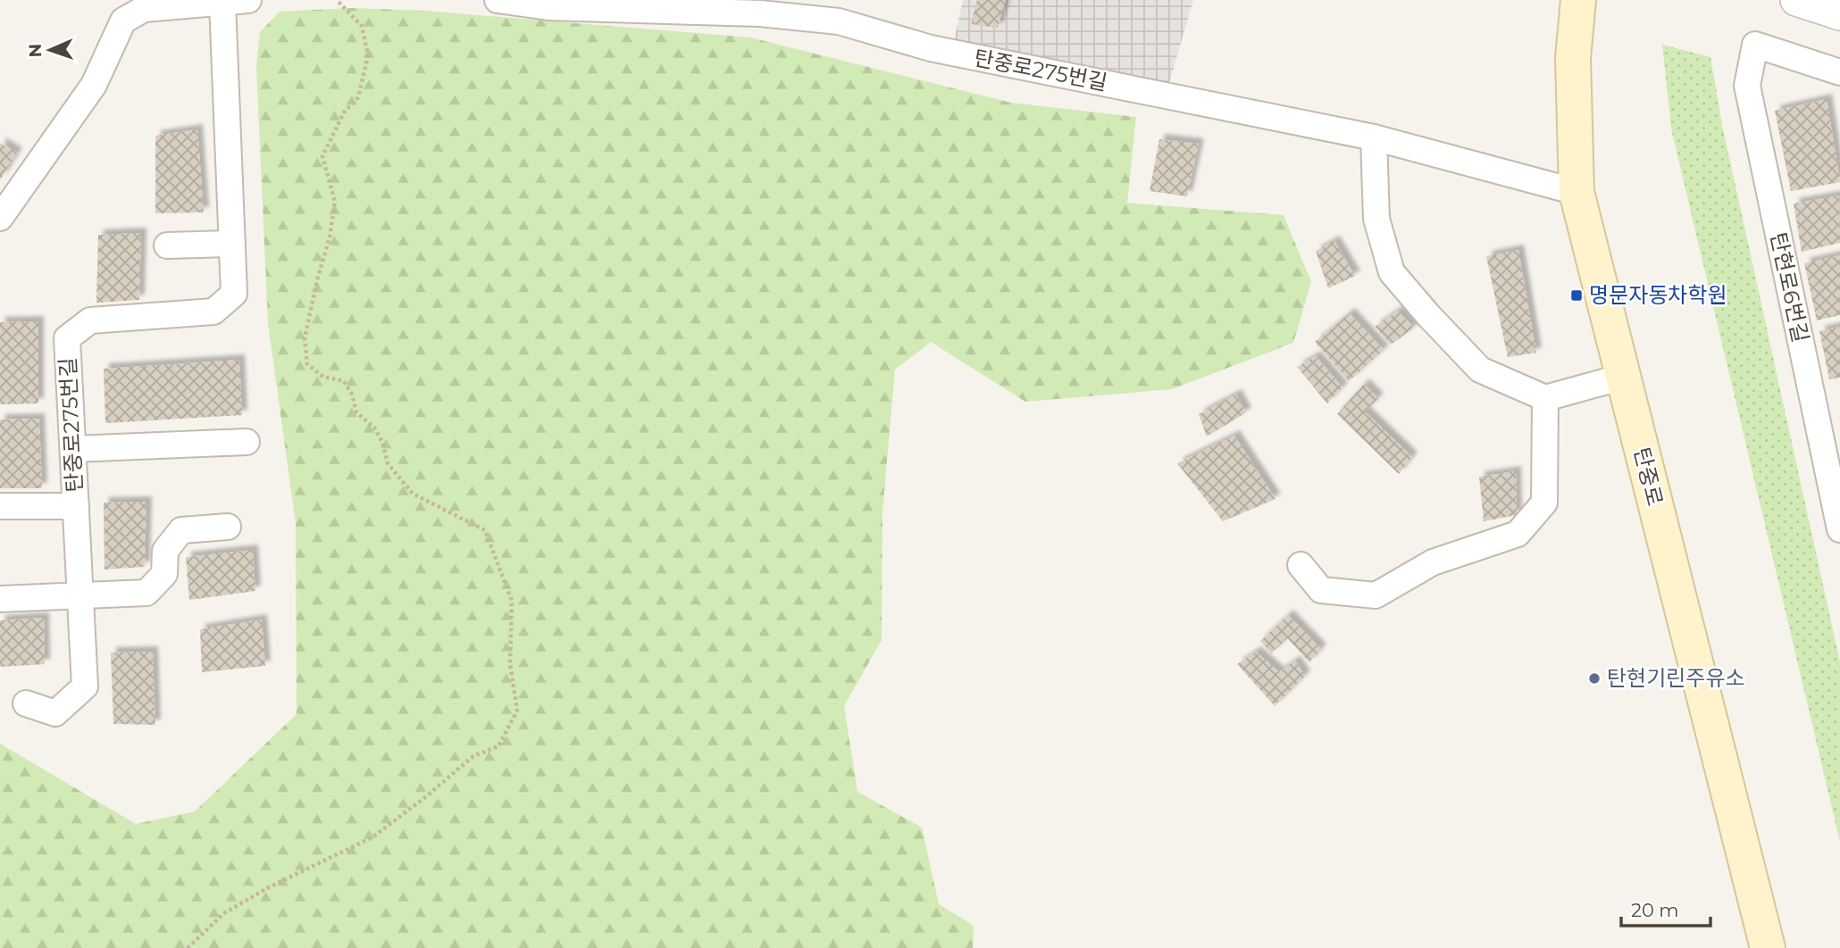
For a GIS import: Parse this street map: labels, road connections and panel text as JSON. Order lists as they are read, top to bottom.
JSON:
{
  "streets": {
    "main road": ["탄중로"],
    "street": ["탄중로275번길", "탄현로6번길"]
  },
  "crossings": [
    ["탄중로275번길", "탄중로"]
  ],
  "places": {
    "transit": ["명문자동차학원"],
    "other": ["탄현기린주유소"]
  },
  "scale_bar": "20 m",
  "north": "left"
}
